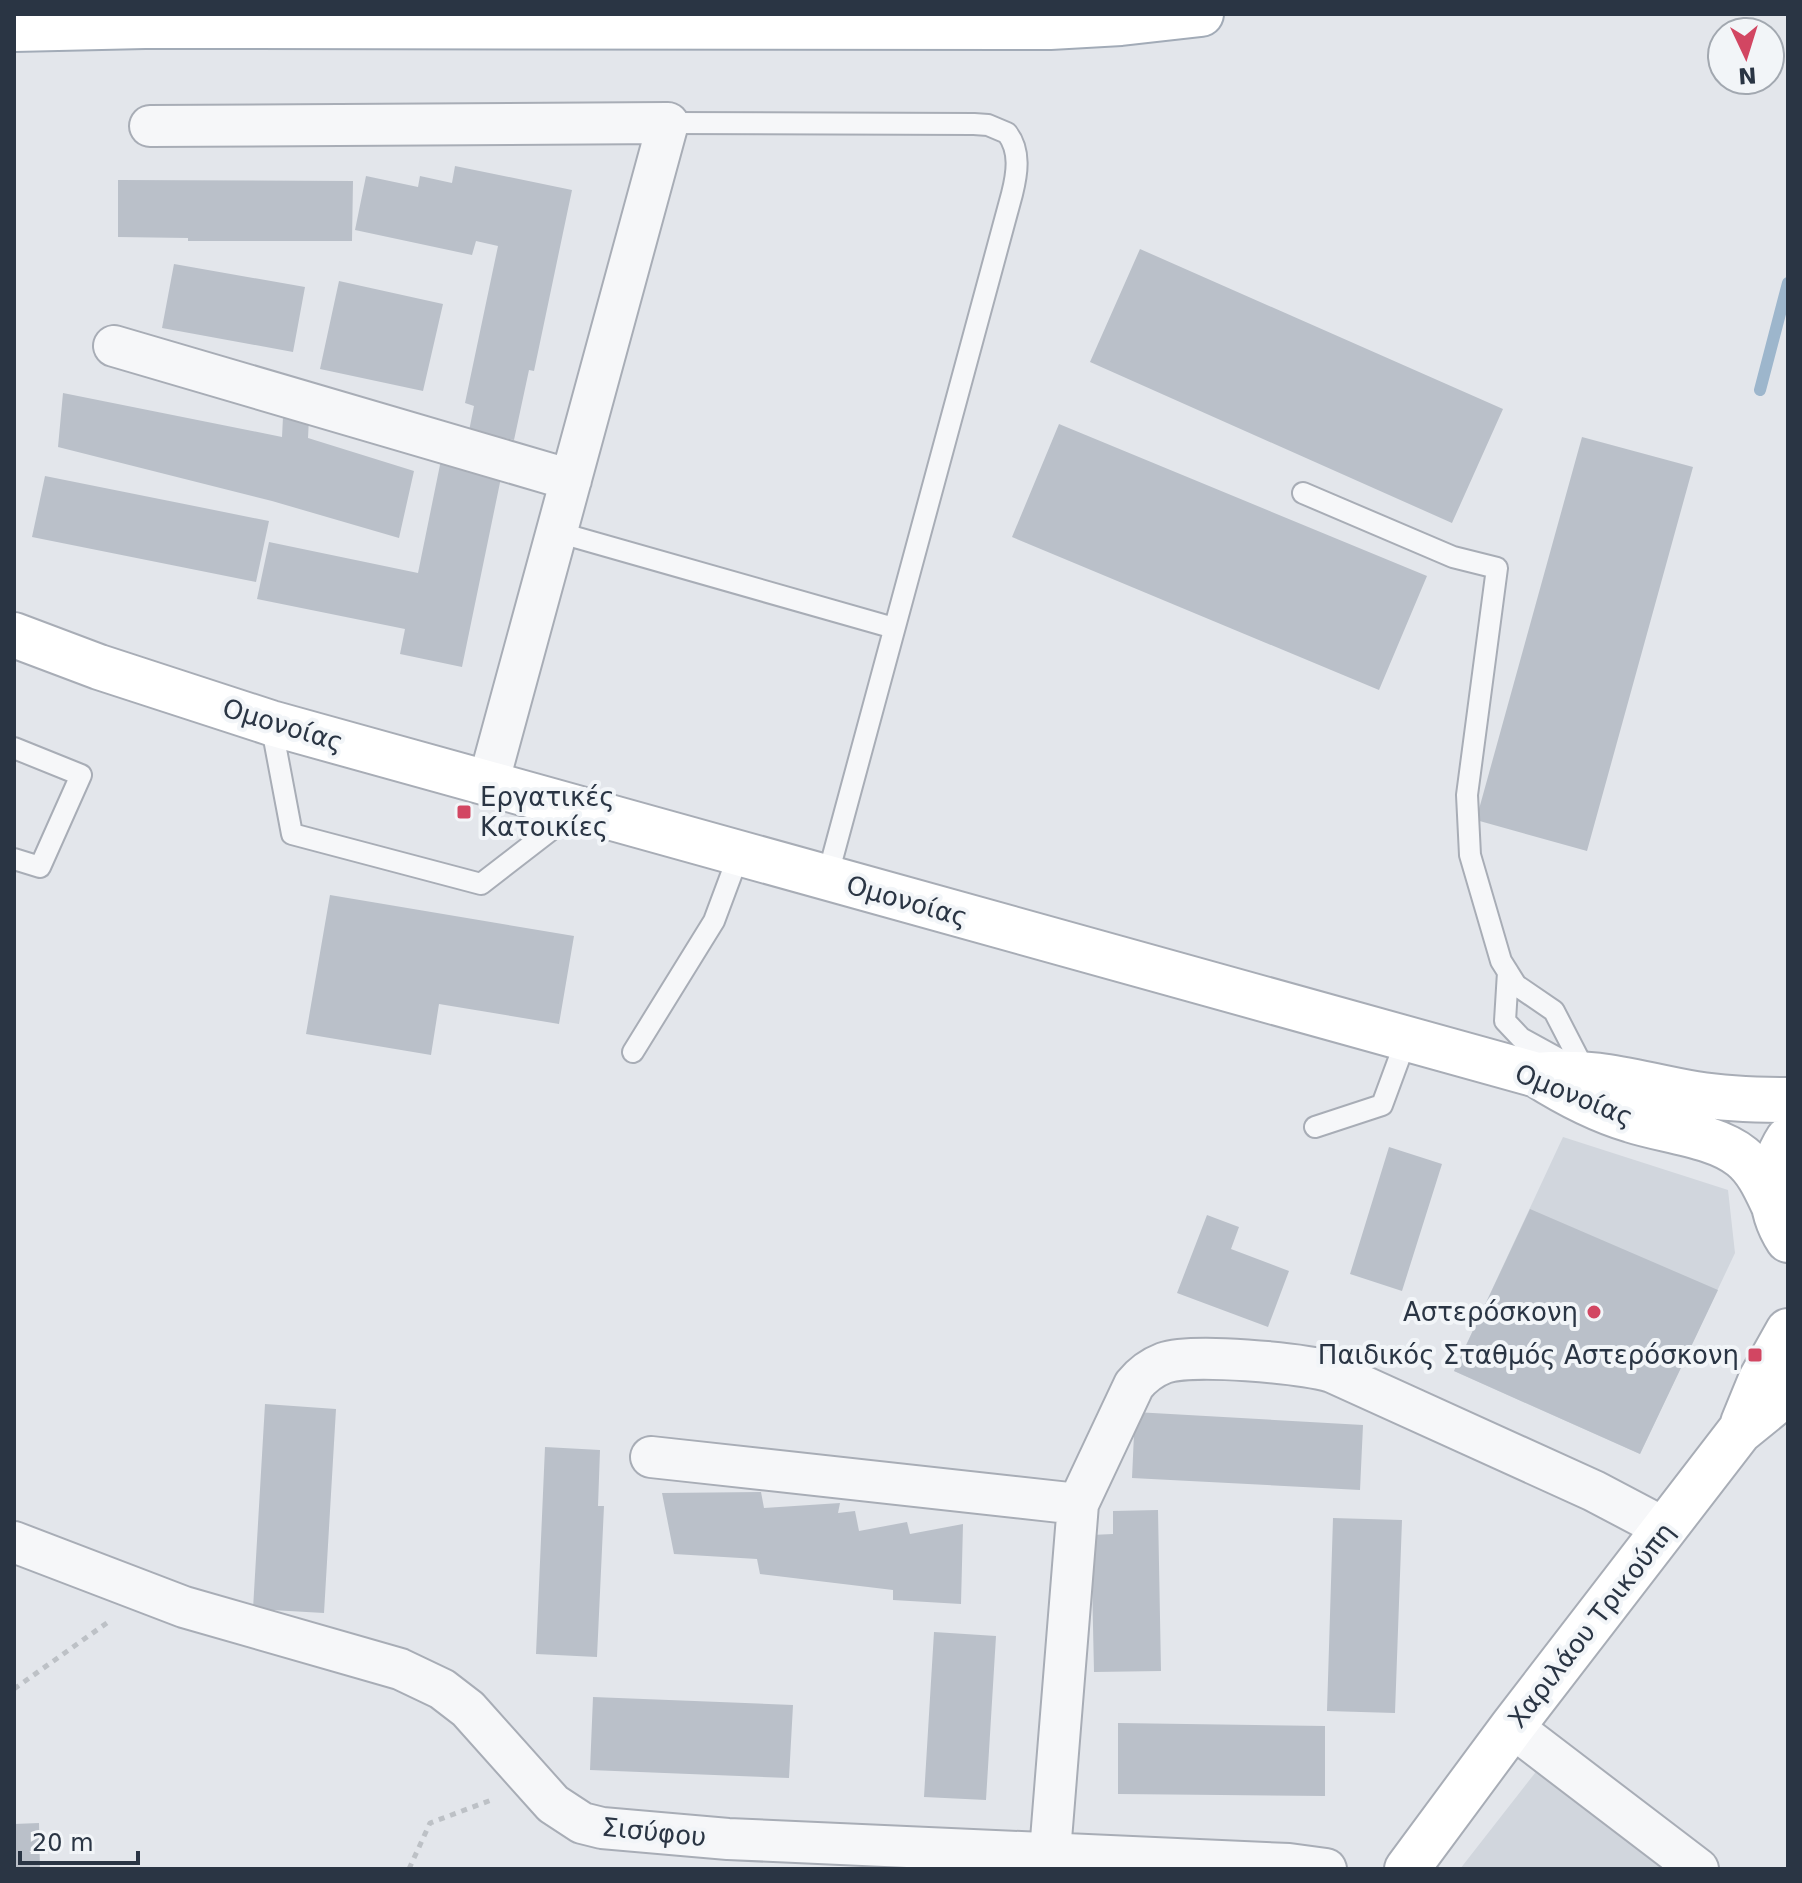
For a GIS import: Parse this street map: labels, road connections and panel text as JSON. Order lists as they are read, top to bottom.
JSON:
{
  "streets": {
    "street": ["Ομονοίας", "Χαριλάου Τρικούπη", "Σισύφου"]
  },
  "places": {
    "transit": ["Εργατικές Κατοικίες", "Παιδικός Σταθμός Αστερόσκονη"],
    "other": ["Αστερόσκονη"]
  },
  "scale_bar": "20 m",
  "north": "bottom"
}
